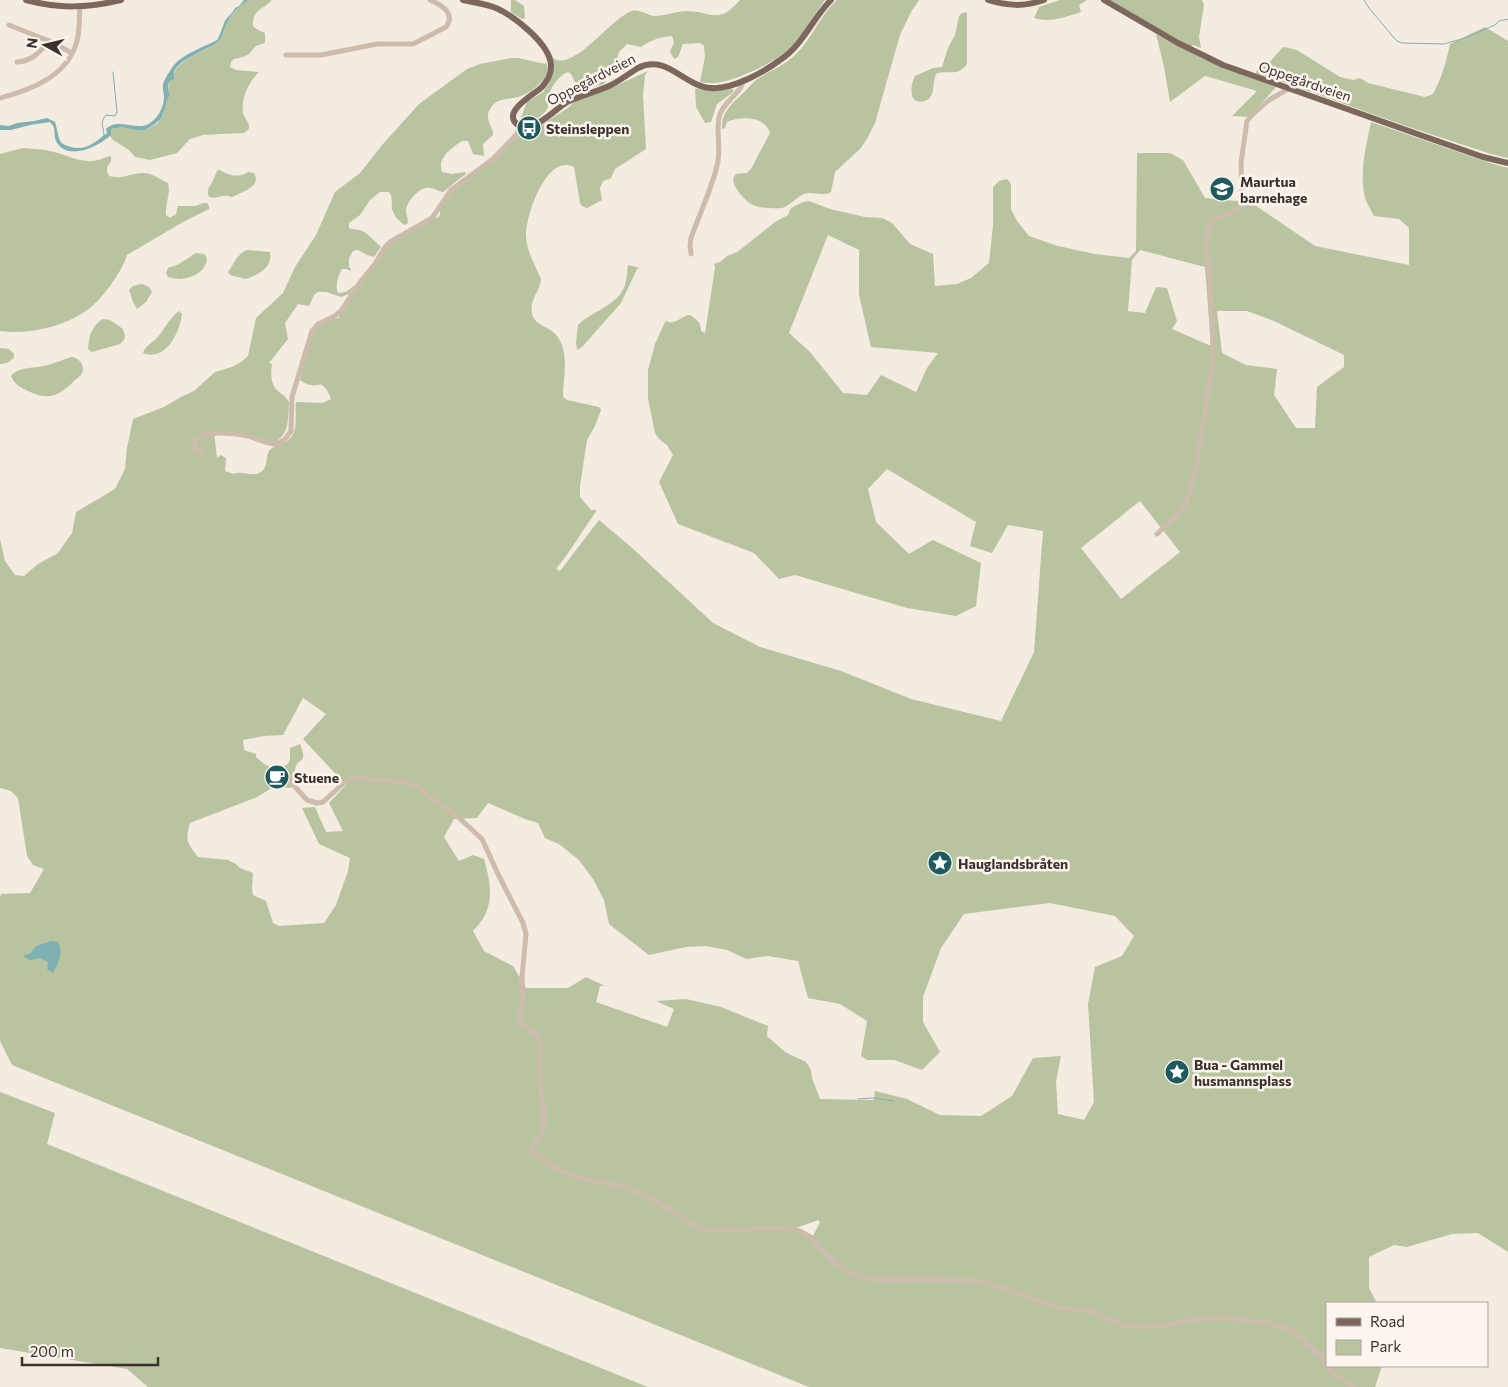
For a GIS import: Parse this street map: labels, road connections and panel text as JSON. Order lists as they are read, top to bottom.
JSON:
{
  "streets": {
    "main road": ["Oppegårdveien"]
  },
  "places": {
    "bus stop": ["Steinsleppen"],
    "school or university": ["Maurtua barnehage"],
    "cafe": ["Stuene"],
    "place": ["Hauglandsbråten", "Bua - Gammel husmannsplass"]
  },
  "legend": ["Road", "Park"],
  "scale_bar": "200 m",
  "north": "left"
}
